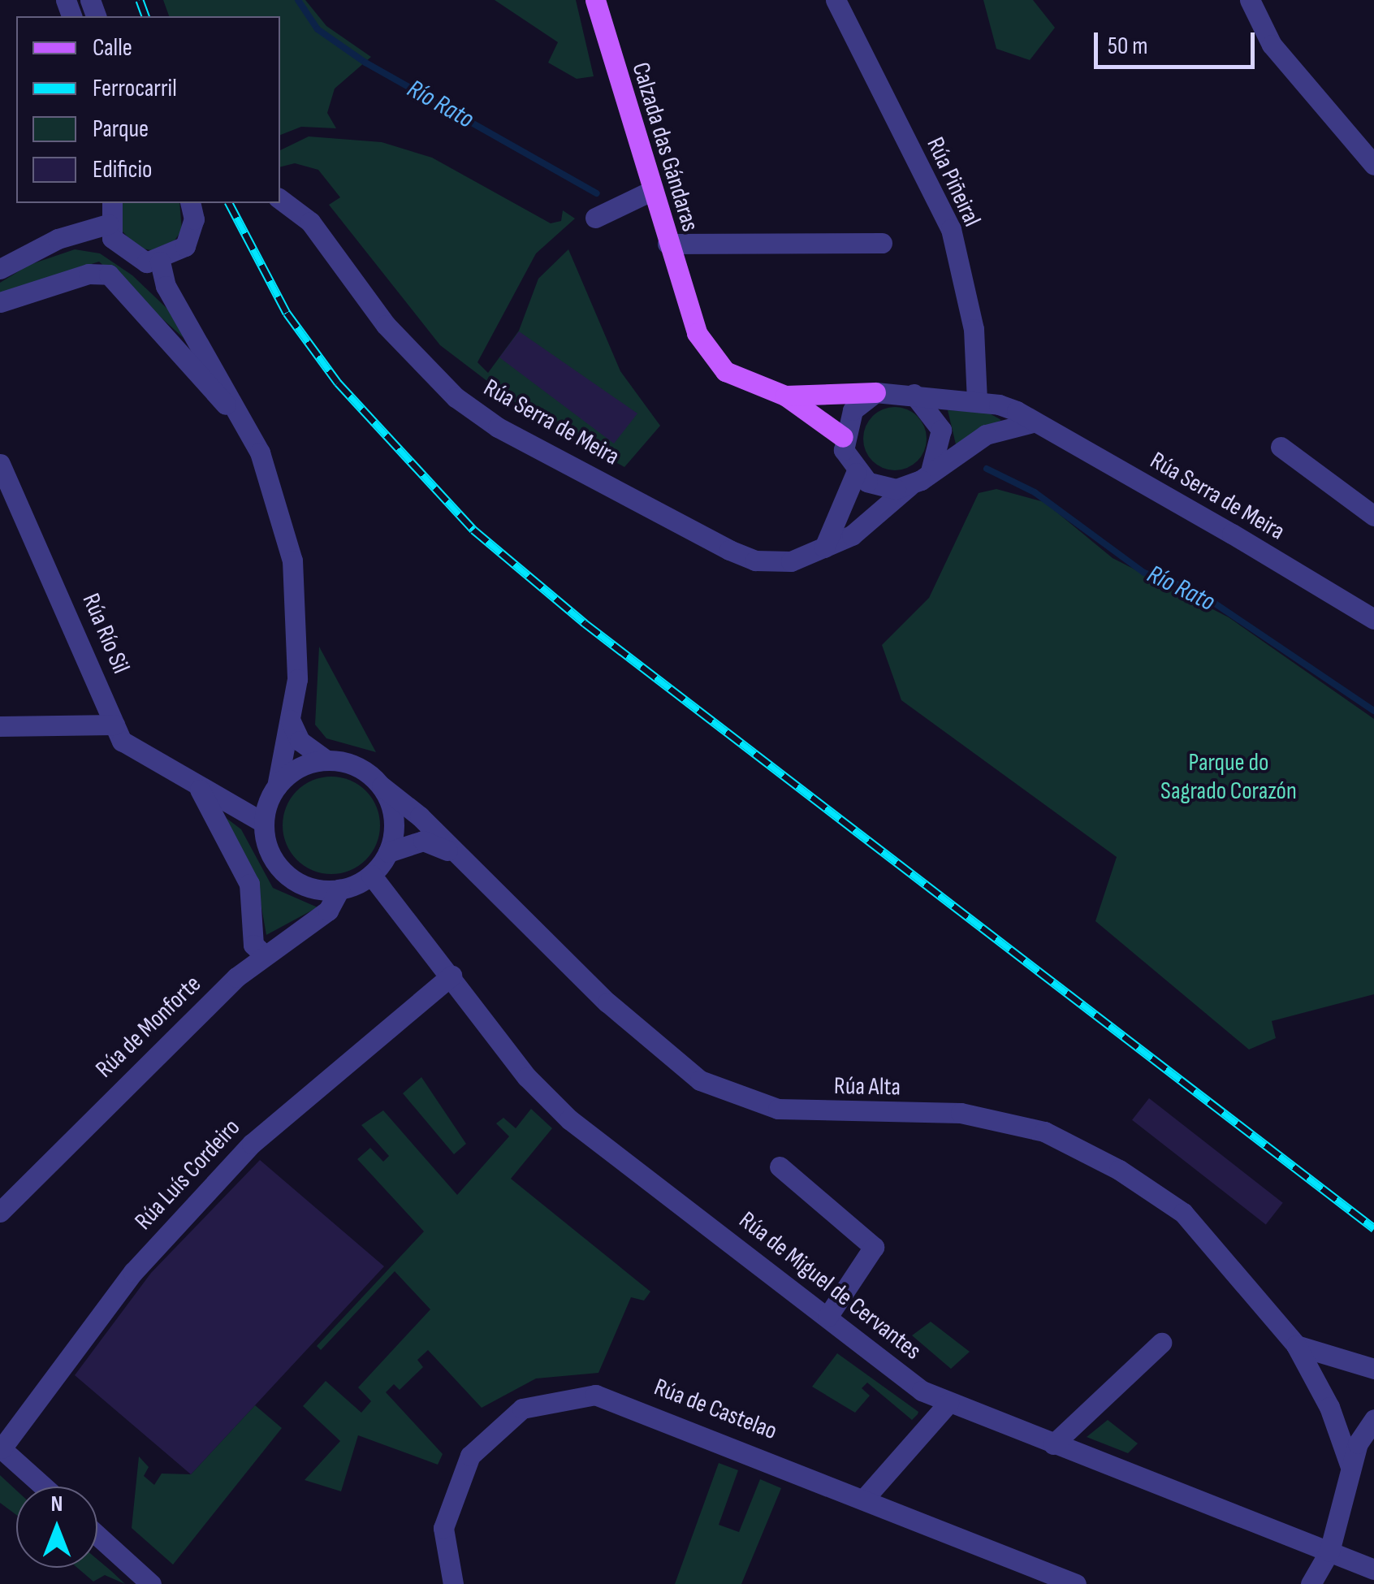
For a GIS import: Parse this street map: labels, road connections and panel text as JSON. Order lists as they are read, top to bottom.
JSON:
{
  "streets": {
    "main road": ["Calzada das Gándaras", "Rúa Serra de Meira"],
    "street": [
      "Rúa Piñeiral",
      "Rúa Río Sil",
      "Rúa de Monforte",
      "Rúa Alta",
      "Rúa Luís Cordeiro",
      "Rúa de Miguel de Cervantes",
      "Rúa de Castelao"
    ]
  },
  "crossings": [
    ["Calzada das Gándaras", "Rúa Serra de Meira"],
    ["Rúa Piñeiral", "Rúa Serra de Meira"],
    ["Rúa Río Sil", "Rúa de Monforte"],
    ["Rúa Río Sil", "Rúa Alta"],
    ["Rúa Río Sil", "Rúa de Miguel de Cervantes"],
    ["Rúa de Monforte", "Rúa Alta"],
    ["Rúa de Monforte", "Rúa de Miguel de Cervantes"],
    ["Rúa Alta", "Rúa de Miguel de Cervantes"],
    ["Rúa Luís Cordeiro", "Rúa de Miguel de Cervantes"]
  ],
  "water": ["Río Rato"],
  "parks": ["Parque do Sagrado Corazón"],
  "legend": [
    "Calle",
    "Ferrocarril",
    "Parque",
    "Edificio"
  ],
  "scale_bar": "50 m",
  "north": "top"
}
